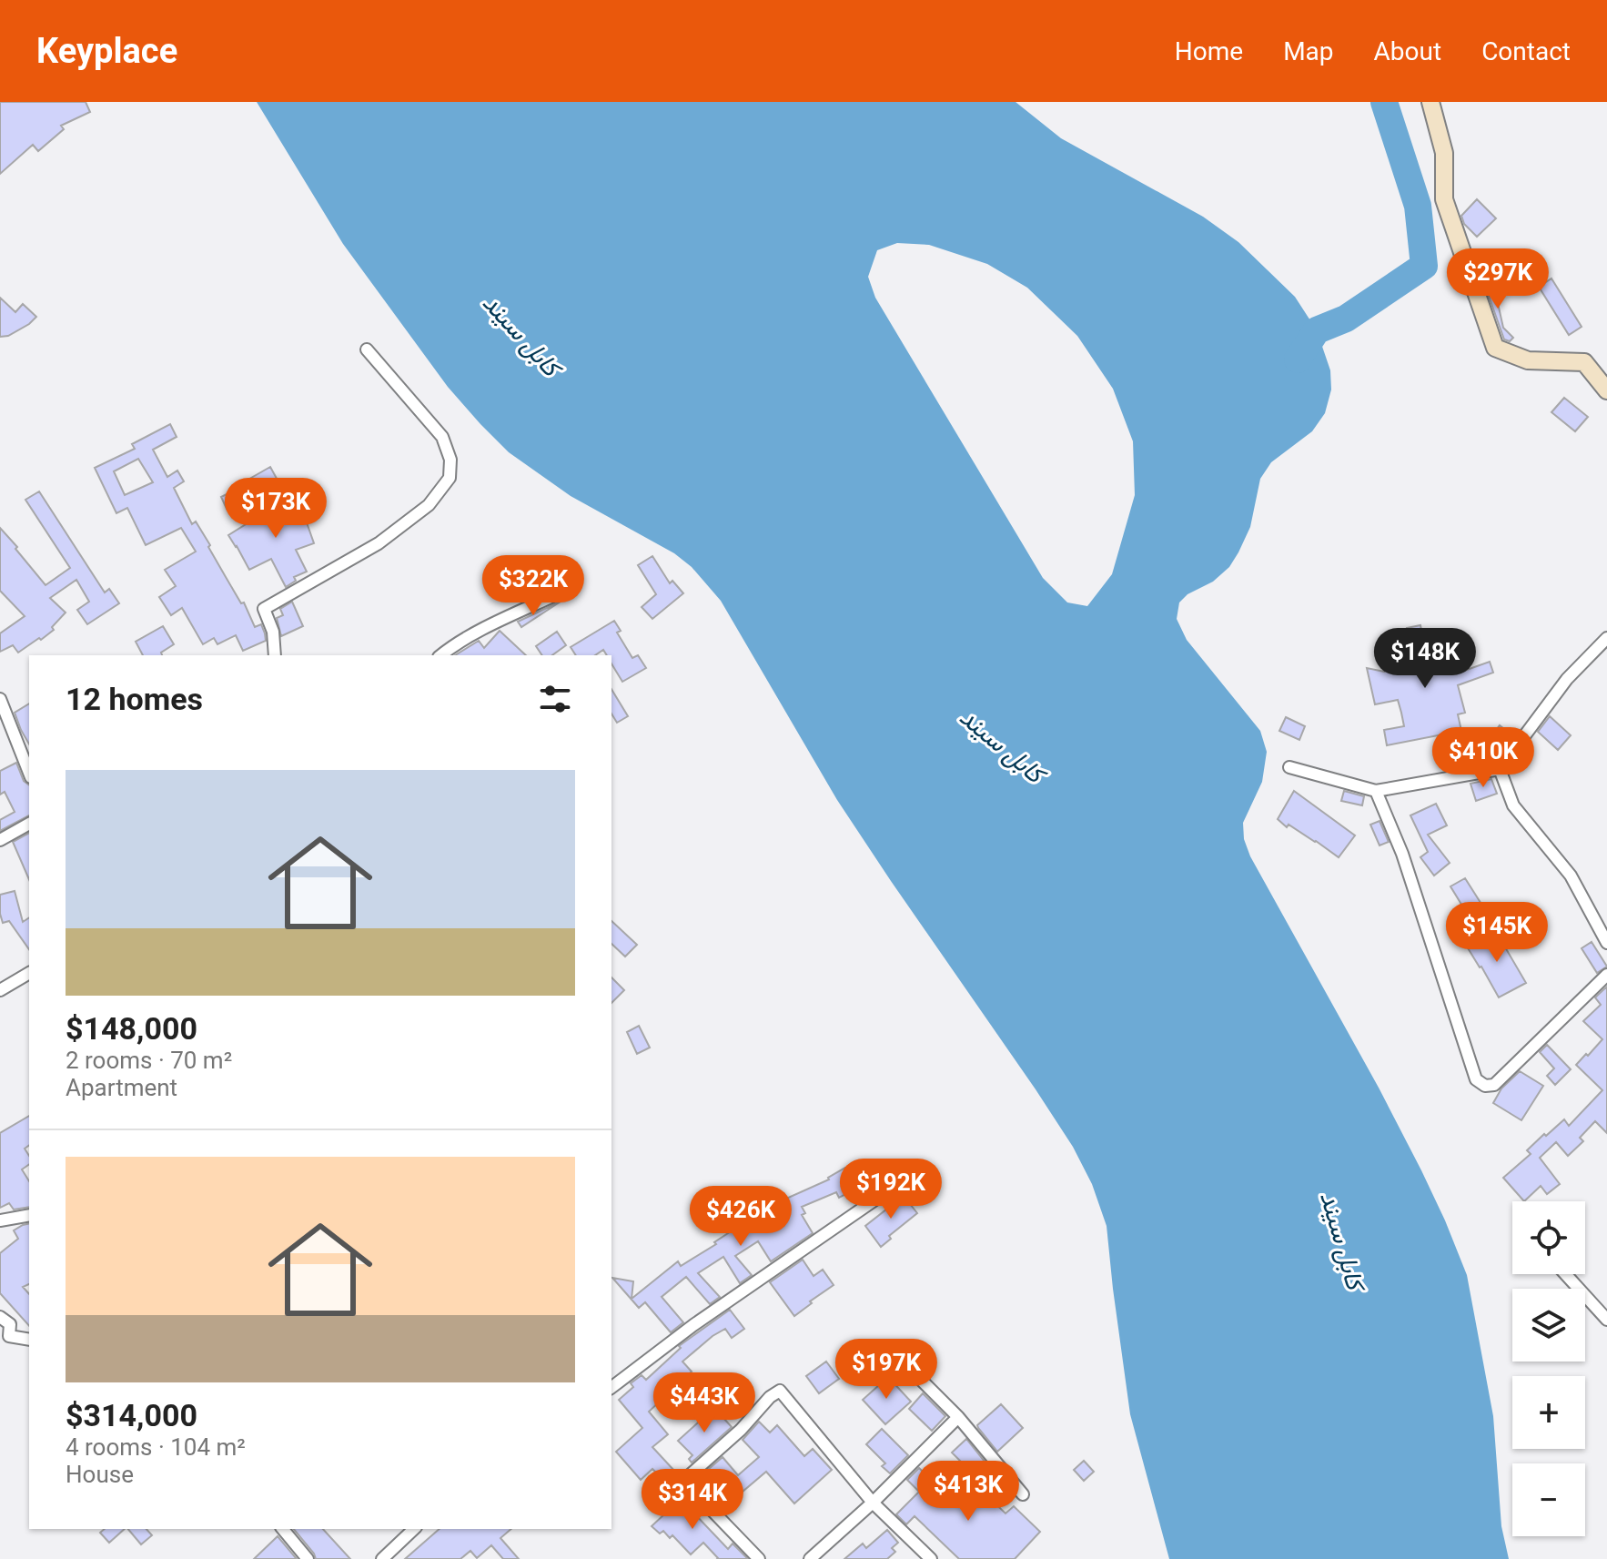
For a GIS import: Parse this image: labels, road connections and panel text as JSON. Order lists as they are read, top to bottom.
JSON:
{
  "water": ["کابل سيند"],
  "page": {
    "header": "Keyplace",
    "nav": [
      "Home",
      "Map",
      "About",
      "Contact"
    ],
    "price": [
      "$297K",
      "$173K",
      "$322K",
      "$148K",
      "$410K",
      "$145K",
      "$192K",
      "$426K",
      "$197K",
      "$443K",
      "$413K",
      "$314K"
    ],
    "heading": "12 homes",
    "list": [
      {
        "name": "$148,000",
        "note": "2 rooms · 70 m² · Apartment"
      },
      {
        "name": "$314,000",
        "note": "4 rooms · 104 m² · House"
      }
    ],
    "map_buttons": ["+", "−"]
  }
}
